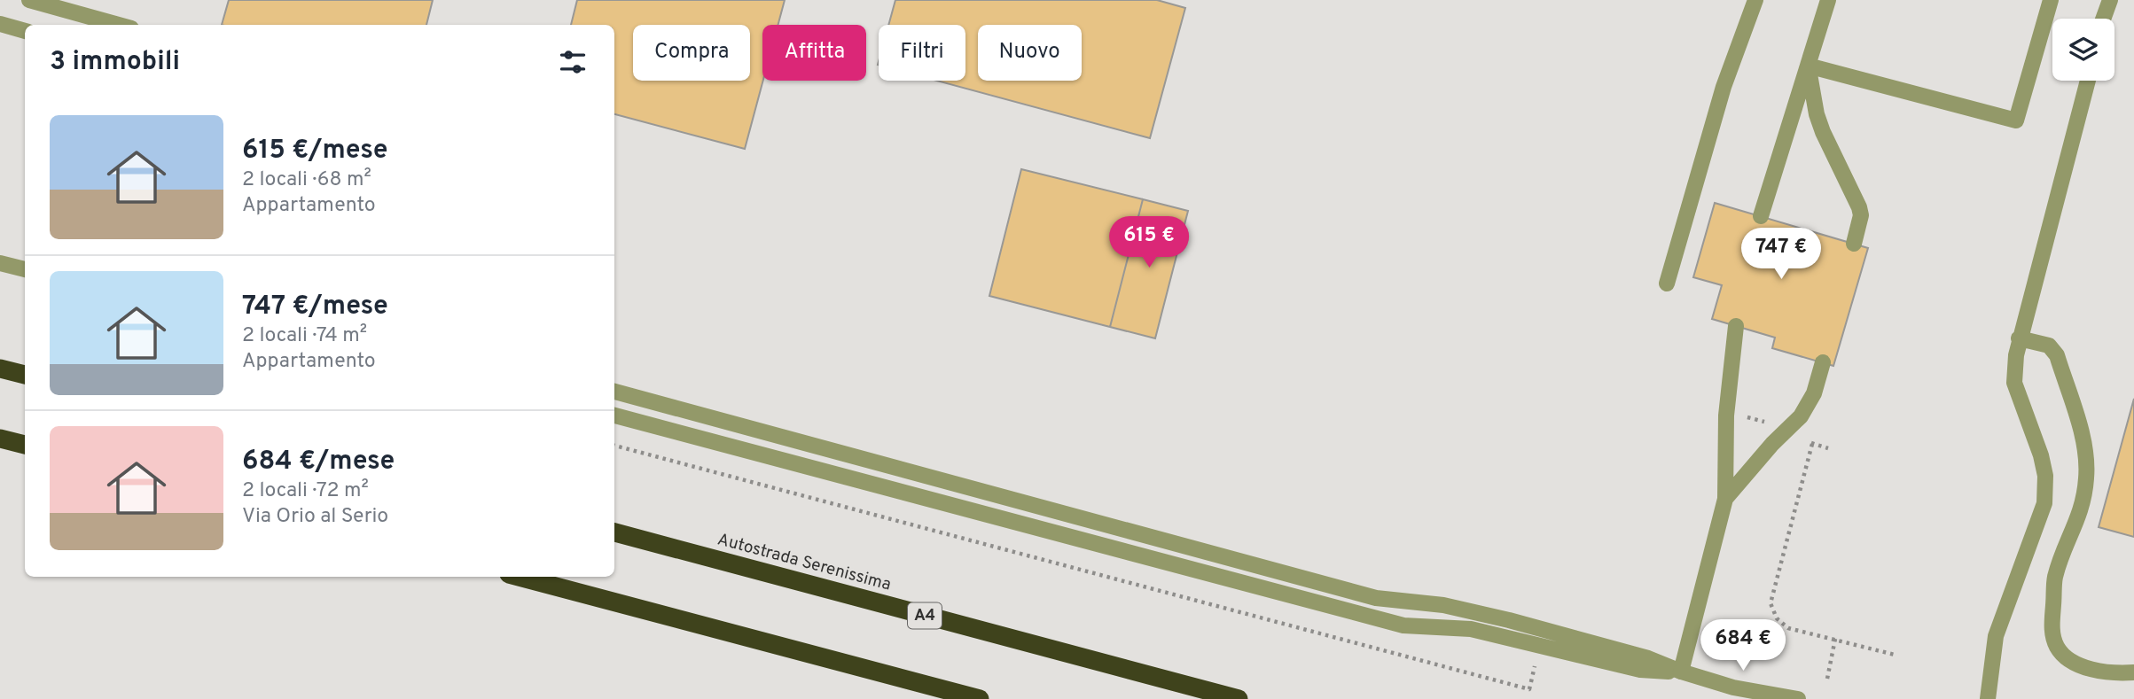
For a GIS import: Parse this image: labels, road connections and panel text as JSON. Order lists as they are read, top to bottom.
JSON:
{
  "streets": {
    "highway": ["Autostrada Serenissima", "A4"]
  },
  "page": {
    "chip": [
      "Compra",
      "Affitta",
      "Filtri",
      "Nuovo"
    ],
    "heading": "3 immobili",
    "list": [
      {
        "name": "615 €/mese",
        "note": "2 locali · 68 m² · Appartamento"
      },
      {
        "name": "747 €/mese",
        "note": "2 locali · 74 m² · Appartamento"
      },
      {
        "name": "684 €/mese",
        "note": "2 locali · 72 m² · Via Orio al Serio"
      }
    ],
    "price": ["615 €", "747 €", "684 €"]
  }
}
